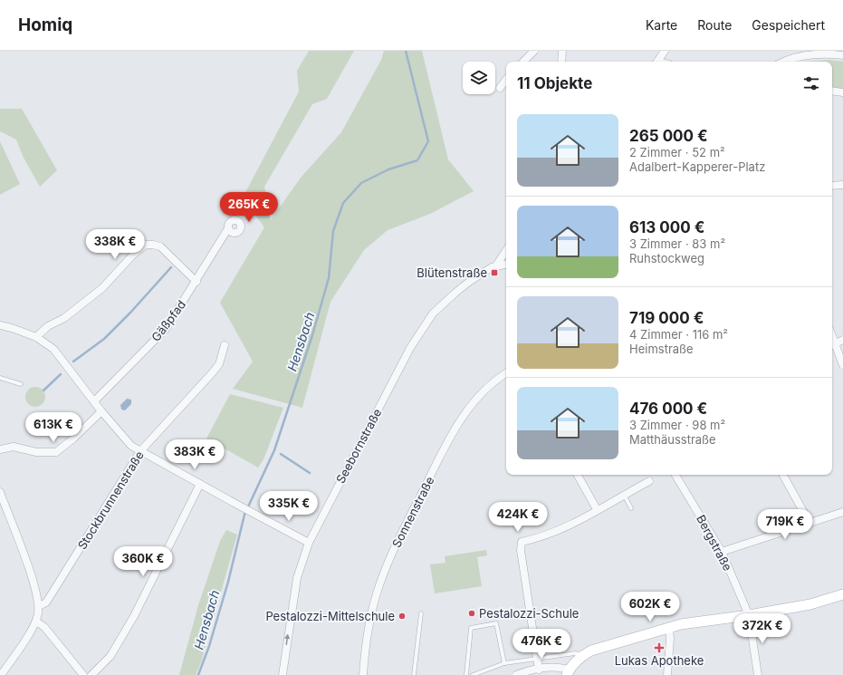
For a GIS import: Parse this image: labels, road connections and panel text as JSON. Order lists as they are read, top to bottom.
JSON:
{
  "streets": {
    "street": [
      "Gäßpfad",
      "Seebornstraße",
      "Stockbrunnenstraße",
      "Sonnenstraße",
      "Bergstraße"
    ]
  },
  "water": ["Hensbach"],
  "places": {
    "transit": ["Blütenstraße"],
    "other": ["Pestalozzi-Schule", "Pestalozzi-Mittelschule"],
    "health": ["Lukas Apotheke"]
  },
  "page": {
    "header": "Homiq",
    "nav": ["Karte", "Route", "Gespeichert"],
    "heading": "11 Objekte",
    "list": [
      {
        "name": "265 000 €",
        "note": "2 Zimmer · 52 m² · Adalbert-Kapperer-Platz"
      },
      {
        "name": "613 000 €",
        "note": "3 Zimmer · 83 m² · Ruhstockweg"
      },
      {
        "name": "719 000 €",
        "note": "4 Zimmer · 116 m² · Heimstraße"
      },
      {
        "name": "476 000 €",
        "note": "3 Zimmer · 98 m² · Matthäusstraße"
      }
    ],
    "price": [
      "265K €",
      "338K €",
      "613K €",
      "383K €",
      "335K €",
      "424K €",
      "719K €",
      "360K €",
      "602K €",
      "372K €",
      "476K €"
    ]
  }
}
